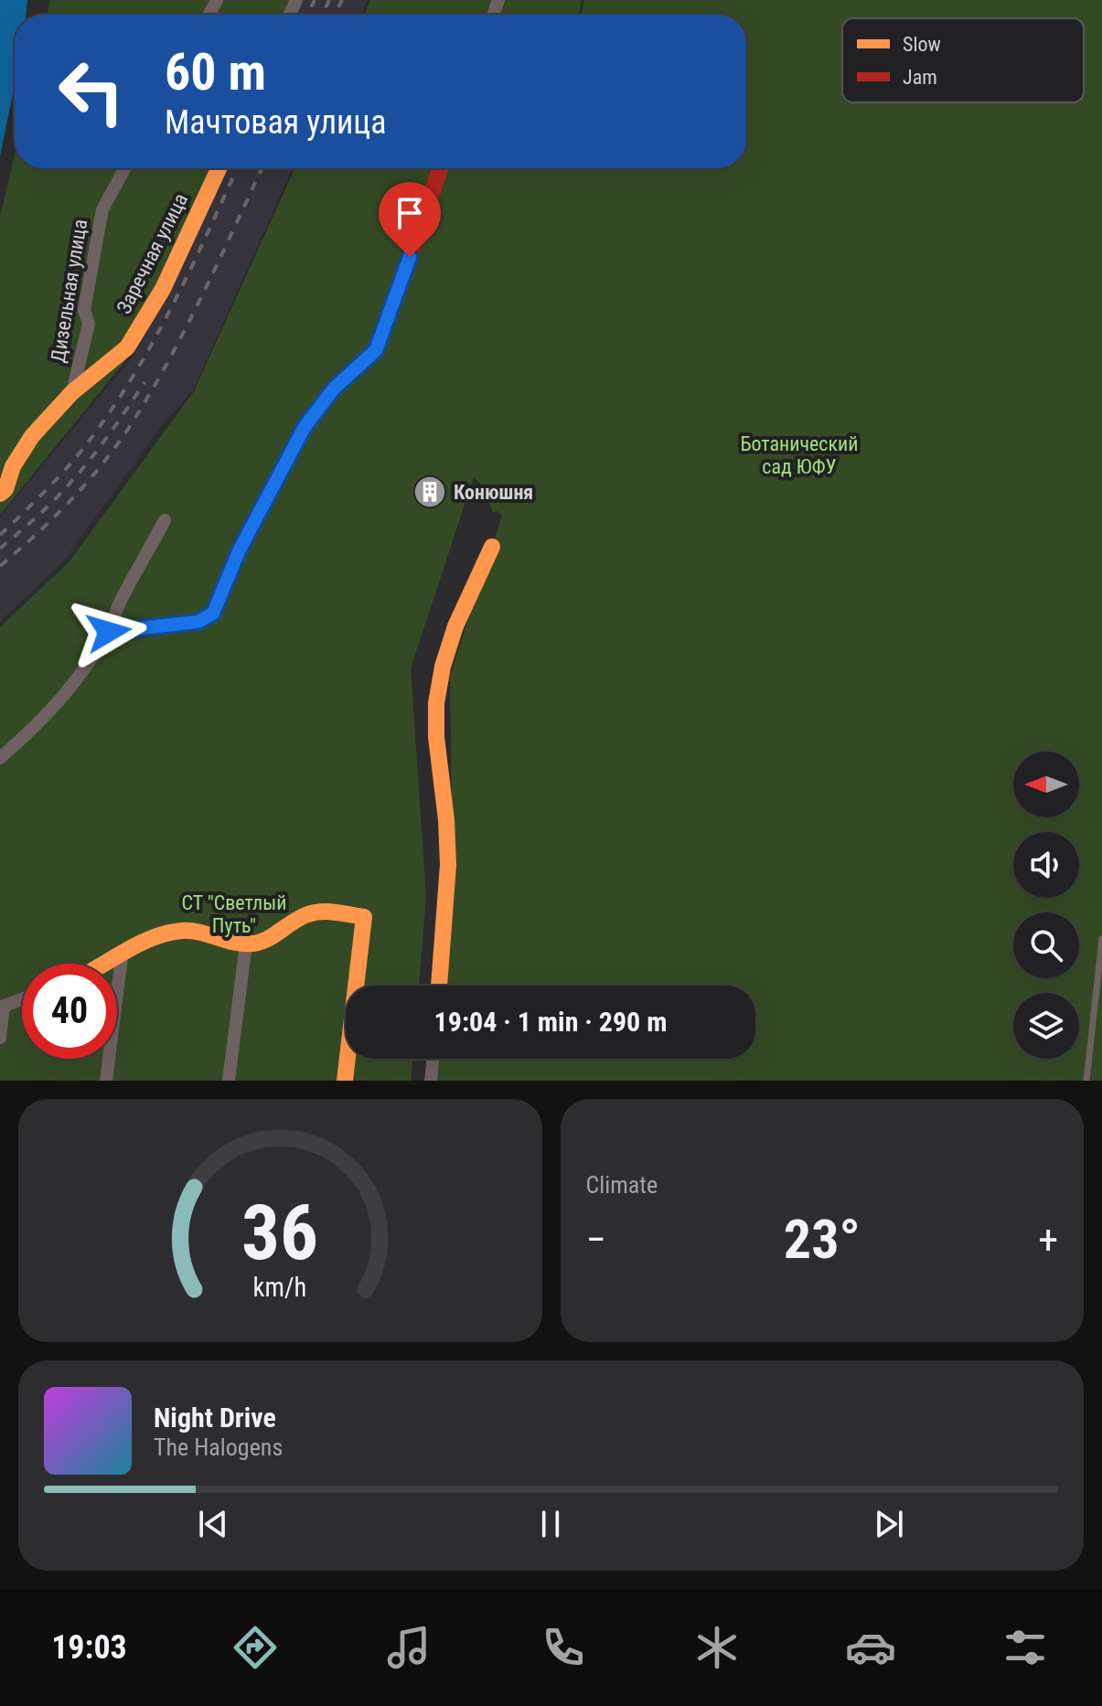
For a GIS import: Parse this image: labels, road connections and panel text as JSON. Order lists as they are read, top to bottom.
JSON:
{
  "streets": {
    "street": ["Заречная улица", "Дизельная улица"]
  },
  "crossings": [
    ["Заречная улица", "Дизельная улица"]
  ],
  "parks": ["Ботанический сад ЮФУ", "СТ \"Светлый Путь\""],
  "places": {
    "building": ["Конюшня"]
  },
  "legend": ["Slow", "Jam"],
  "north": "left",
  "page": {
    "turn": ["60 m", "Мачтовая улица"],
    "limit": "40",
    "trip": "19:04 · 1 min · 290 m",
    "tile": "Climate",
    "heat": ["−", "23°", "+"],
    "song": ["Night Drive", "The Halogens"],
    "tabs": "19:03",
    "gauge": ["36", "km/h"]
  }
}
